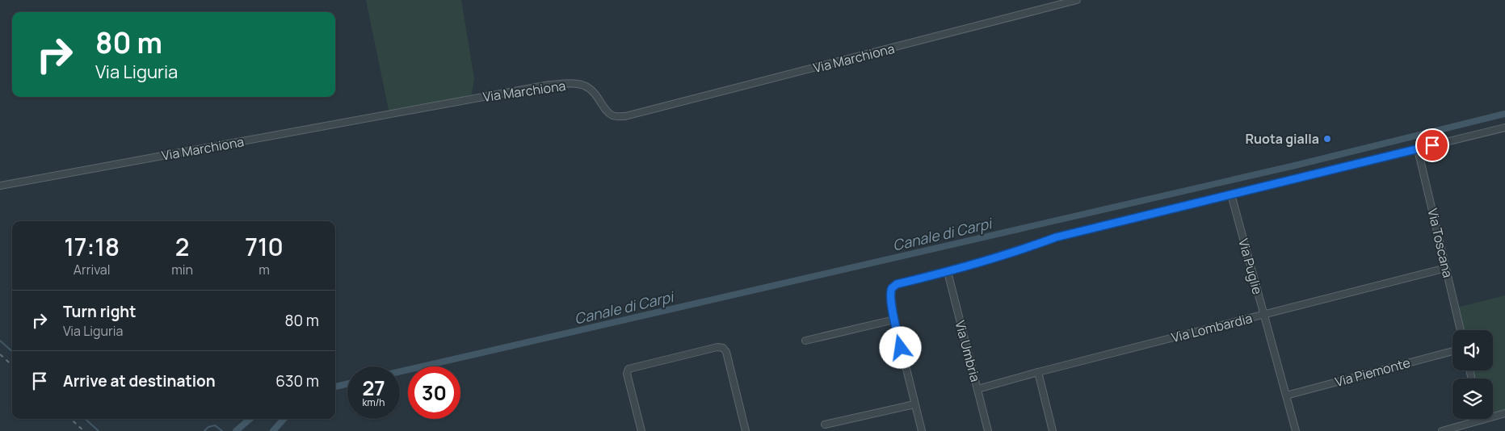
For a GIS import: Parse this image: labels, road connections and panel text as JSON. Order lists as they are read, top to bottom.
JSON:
{
  "streets": {
    "street": [
      "Via Marchiona",
      "Via Toscana",
      "Via Puglie",
      "Via Lombardia",
      "Via Umbria",
      "Via Piemonte"
    ]
  },
  "crossings": [
    ["Via Toscana", "Via Lombardia"],
    ["Via Puglie", "Via Lombardia"],
    ["Via Puglie", "Via Piemonte"],
    ["Via Lombardia", "Via Umbria"]
  ],
  "water": ["Canale di Carpi"],
  "places": ["Ruota gialla"],
  "page": {
    "turn": ["80 m", "Via Liguria"],
    "eta": [
      "17:18",
      "Arrival",
      "2",
      "min",
      "710",
      "m"
    ],
    "list": [
      {
        "name": "Turn right",
        "note": "Via Liguria",
        "value": "80 m"
      },
      {
        "name": "Arrive at destination",
        "value": "630 m"
      }
    ],
    "speed": "27 km/h",
    "limit": "30"
  }
}
